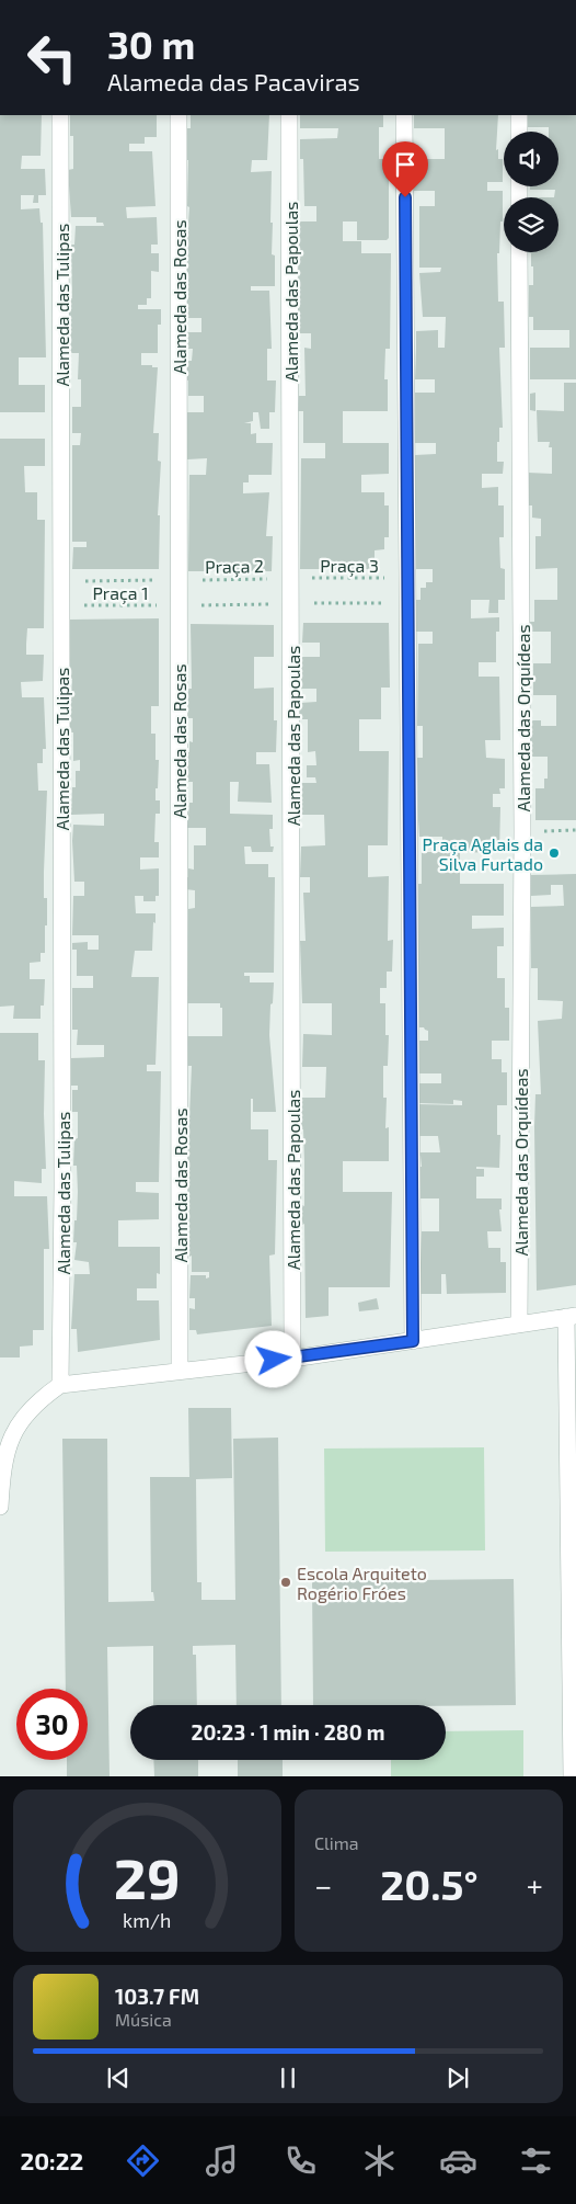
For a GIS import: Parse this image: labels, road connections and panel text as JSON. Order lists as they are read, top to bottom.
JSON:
{
  "streets": {
    "street": [
      "Alameda das Papoulas",
      "Alameda das Rosas",
      "Alameda das Tulipas",
      "Alameda das Orquídeas"
    ],
    "path": ["Praça 3", "Praça 2", "Praça 1"]
  },
  "crossings": [
    ["Alameda das Papoulas", "Praça 3"],
    ["Alameda das Papoulas", "Praça 2"],
    ["Alameda das Rosas", "Praça 2"],
    ["Alameda das Rosas", "Praça 1"],
    ["Alameda das Tulipas", "Praça 1"],
    ["Praça 3", "Praça 2"],
    ["Praça 2", "Praça 1"]
  ],
  "places": ["Praça Aglais da Silva Furtado", "Escola Arquiteto Rogério Fróes"],
  "page": {
    "turn": ["30 m", "Alameda das Pacaviras"],
    "limit": "30",
    "trip": "20:23 · 1 min · 280 m",
    "tile": "Clima",
    "heat": ["−", "20.5°", "+"],
    "song": ["103.7 FM", "Música"],
    "tabs": "20:22",
    "gauge": ["29", "km/h"]
  }
}
